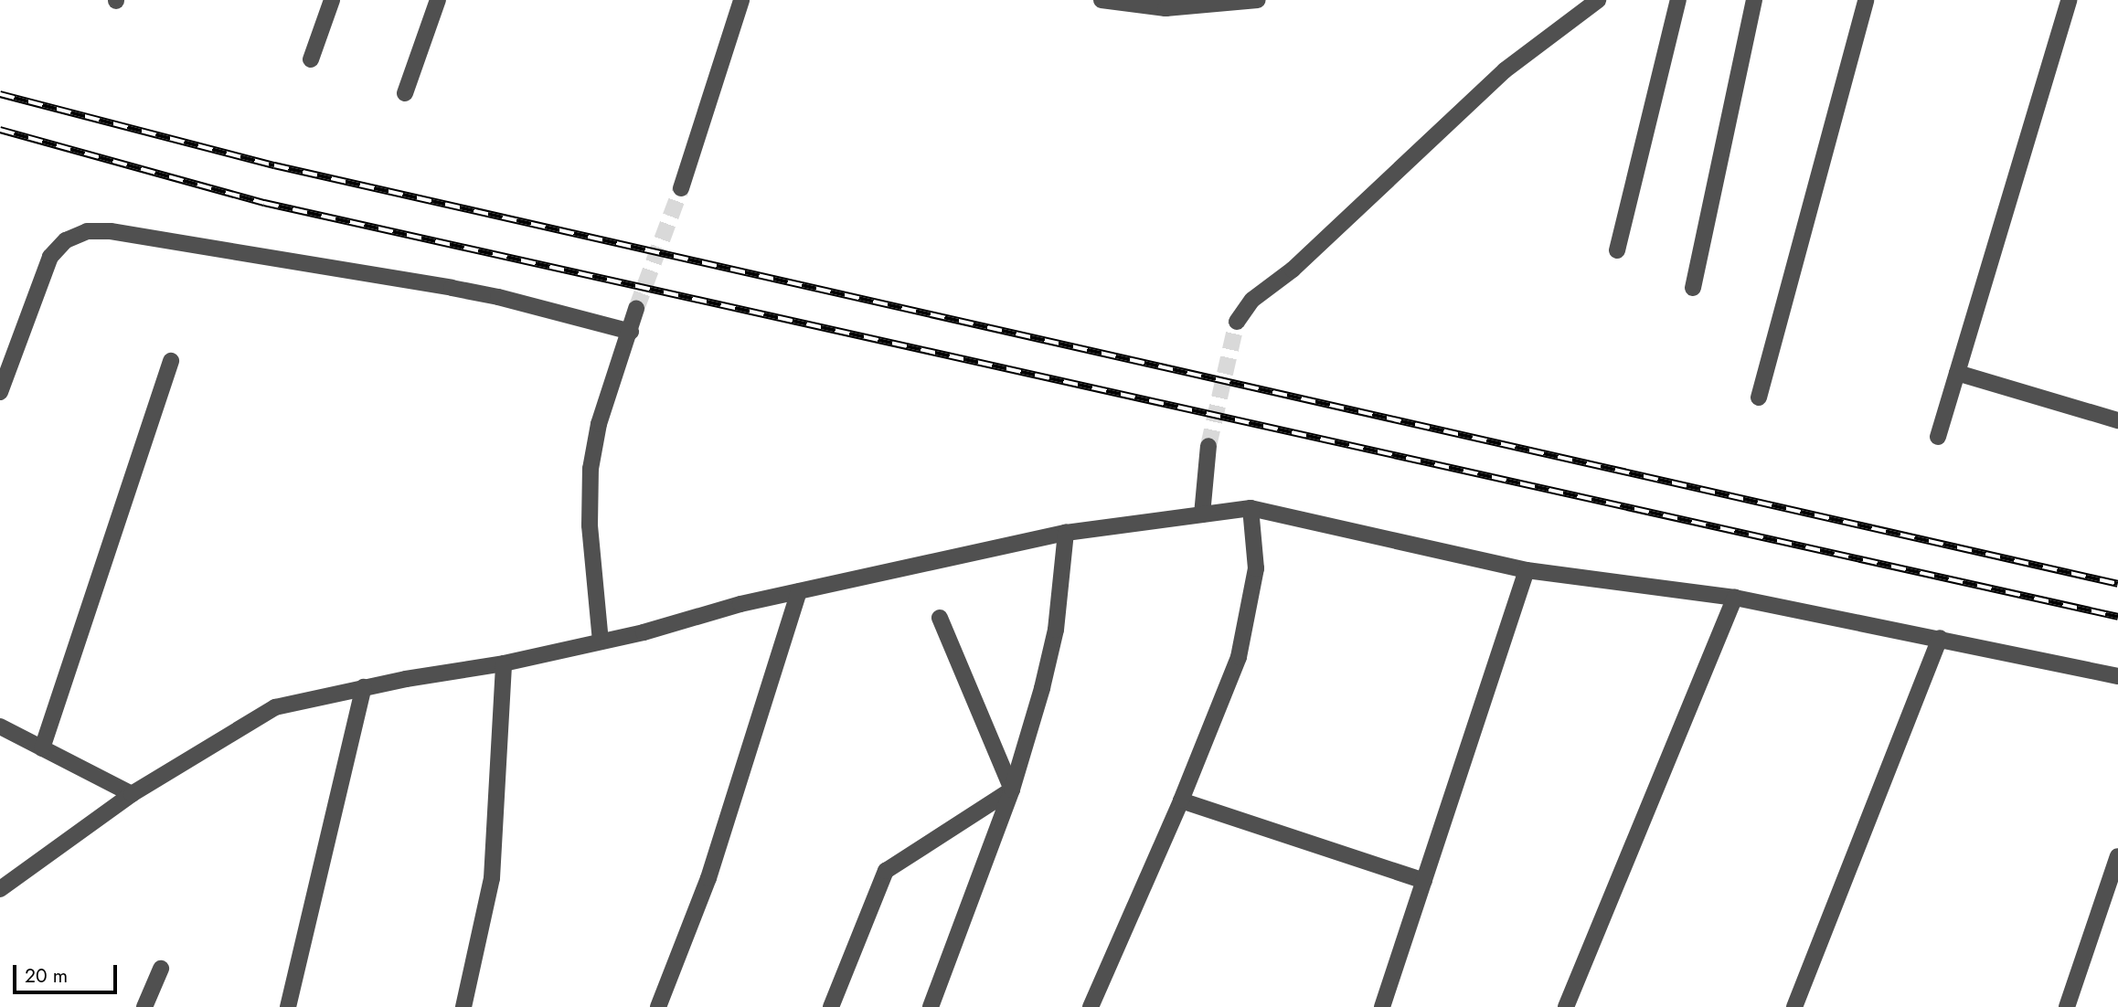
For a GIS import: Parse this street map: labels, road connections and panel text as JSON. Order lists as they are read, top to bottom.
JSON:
{
  "scale_bar": "20 m"
}
